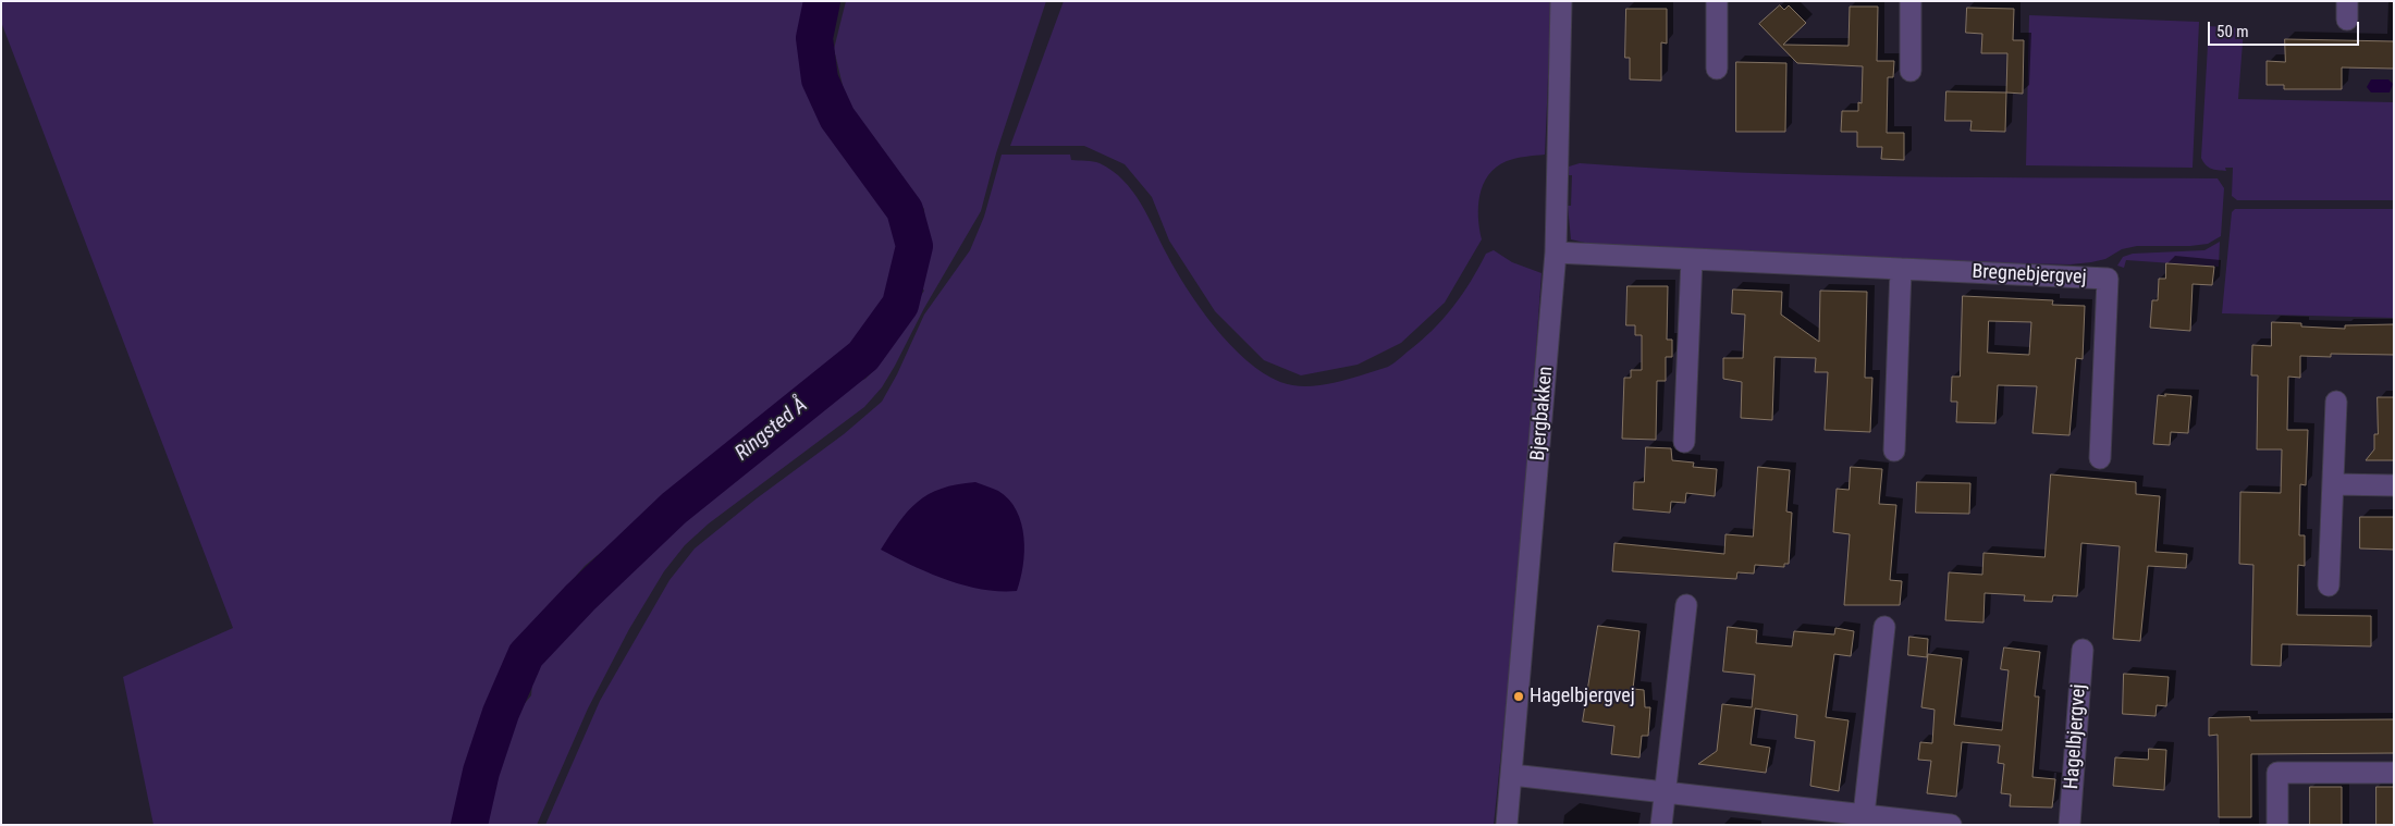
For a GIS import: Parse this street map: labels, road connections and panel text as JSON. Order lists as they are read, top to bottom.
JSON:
{
  "streets": {
    "street": ["Bregnebjergvej", "Bjergbakken", "Hagelbjergvej"]
  },
  "crossings": [
    ["Bregnebjergvej", "Bjergbakken"]
  ],
  "water": ["Ringsted Å"],
  "places": ["Hagelbjergvej"],
  "scale_bar": "50 m"
}
